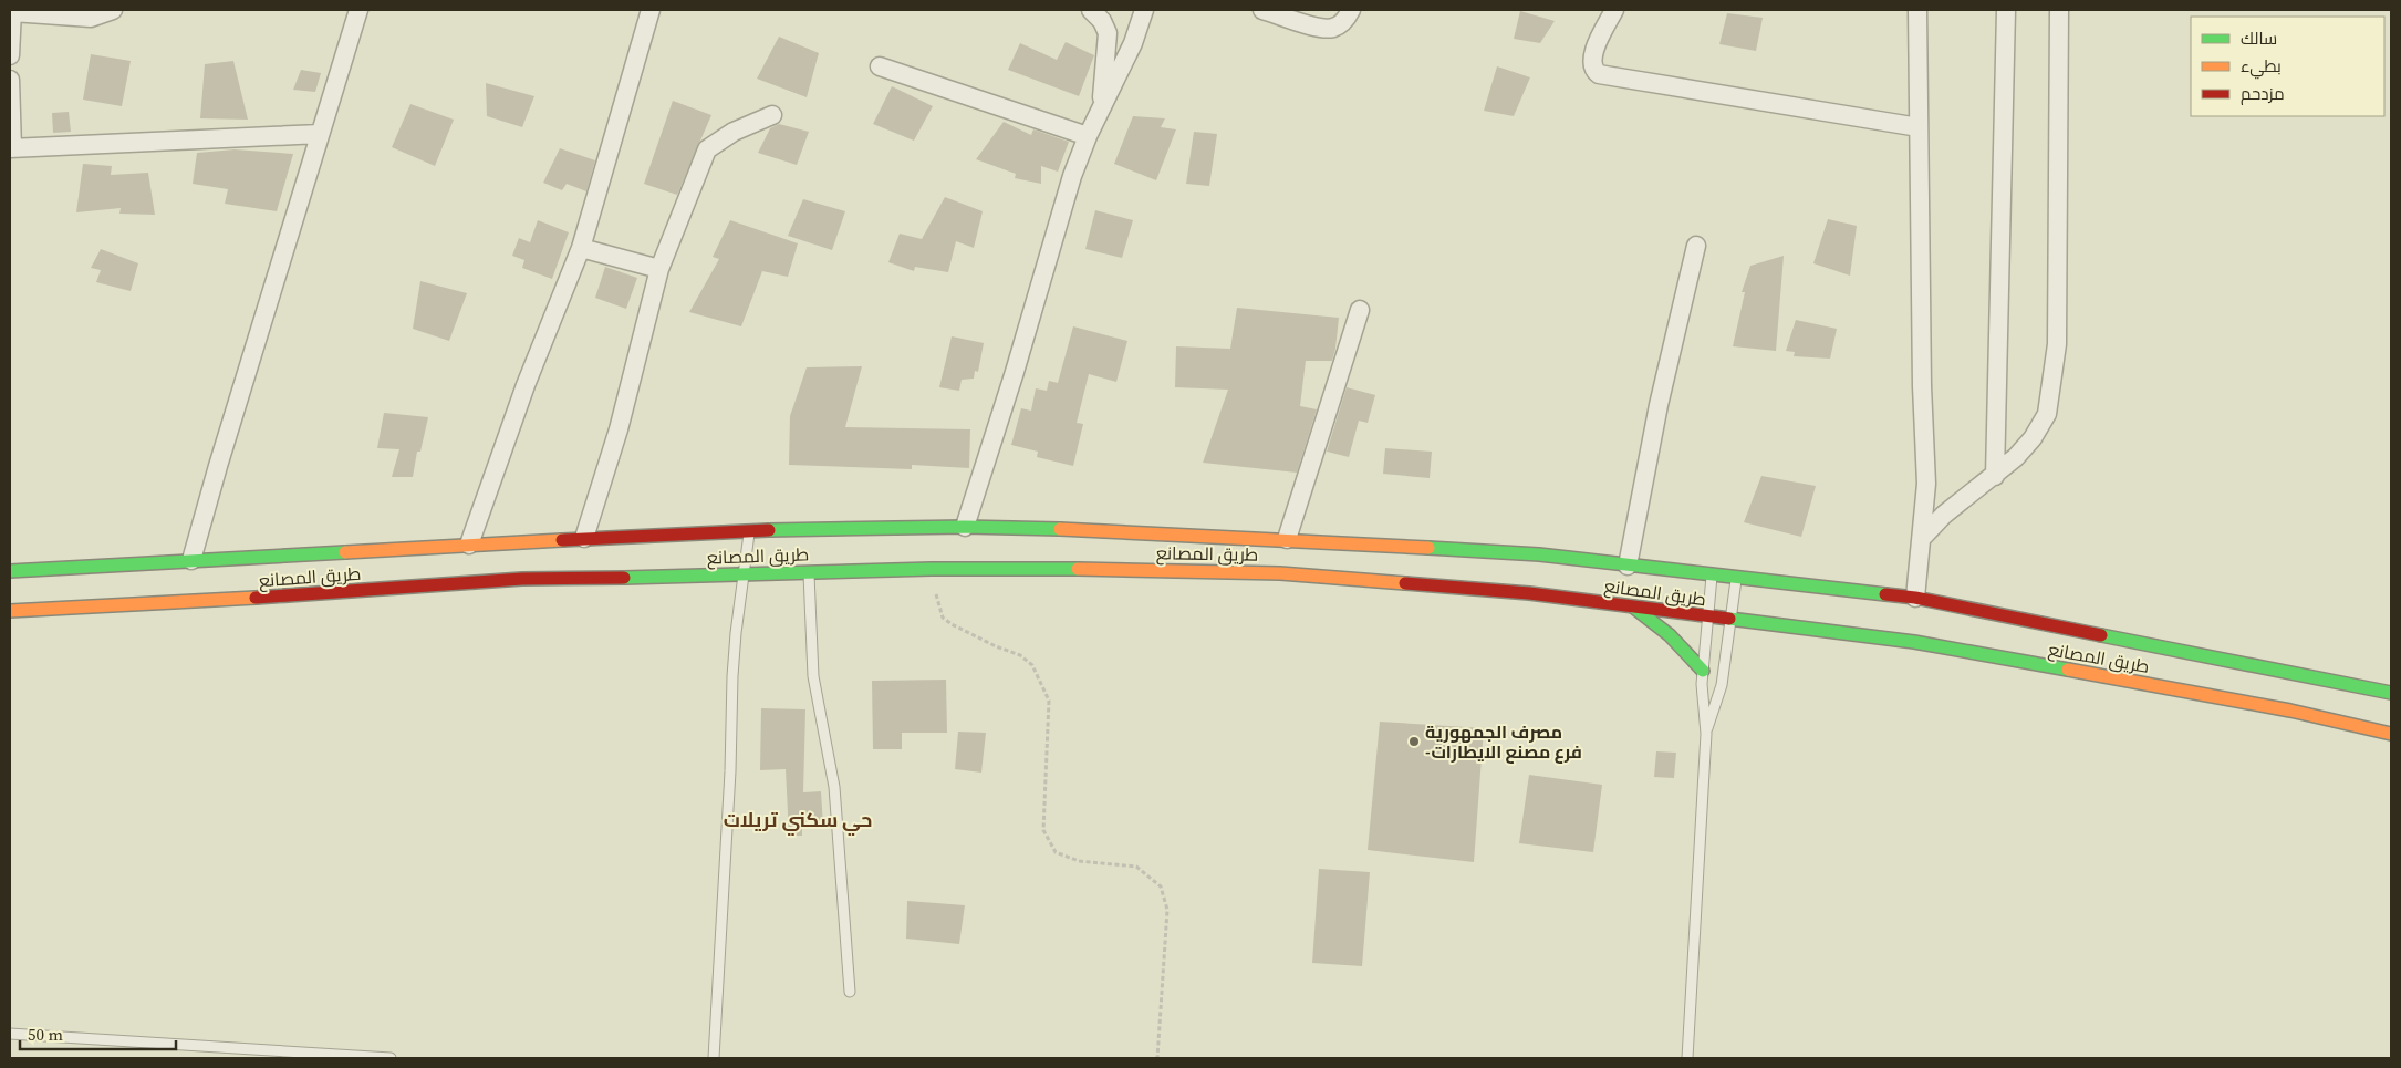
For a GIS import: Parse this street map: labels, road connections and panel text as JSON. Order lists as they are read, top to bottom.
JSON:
{
  "streets": {
    "main road": ["طريق المصانع"]
  },
  "districts": ["حي سكني تريلات"],
  "places": ["مصرف الجمهورية -فرع مصنع الايطارات"],
  "legend": ["سالك", "بطيء", "مزدحم"],
  "scale_bar": "50 m"
}
